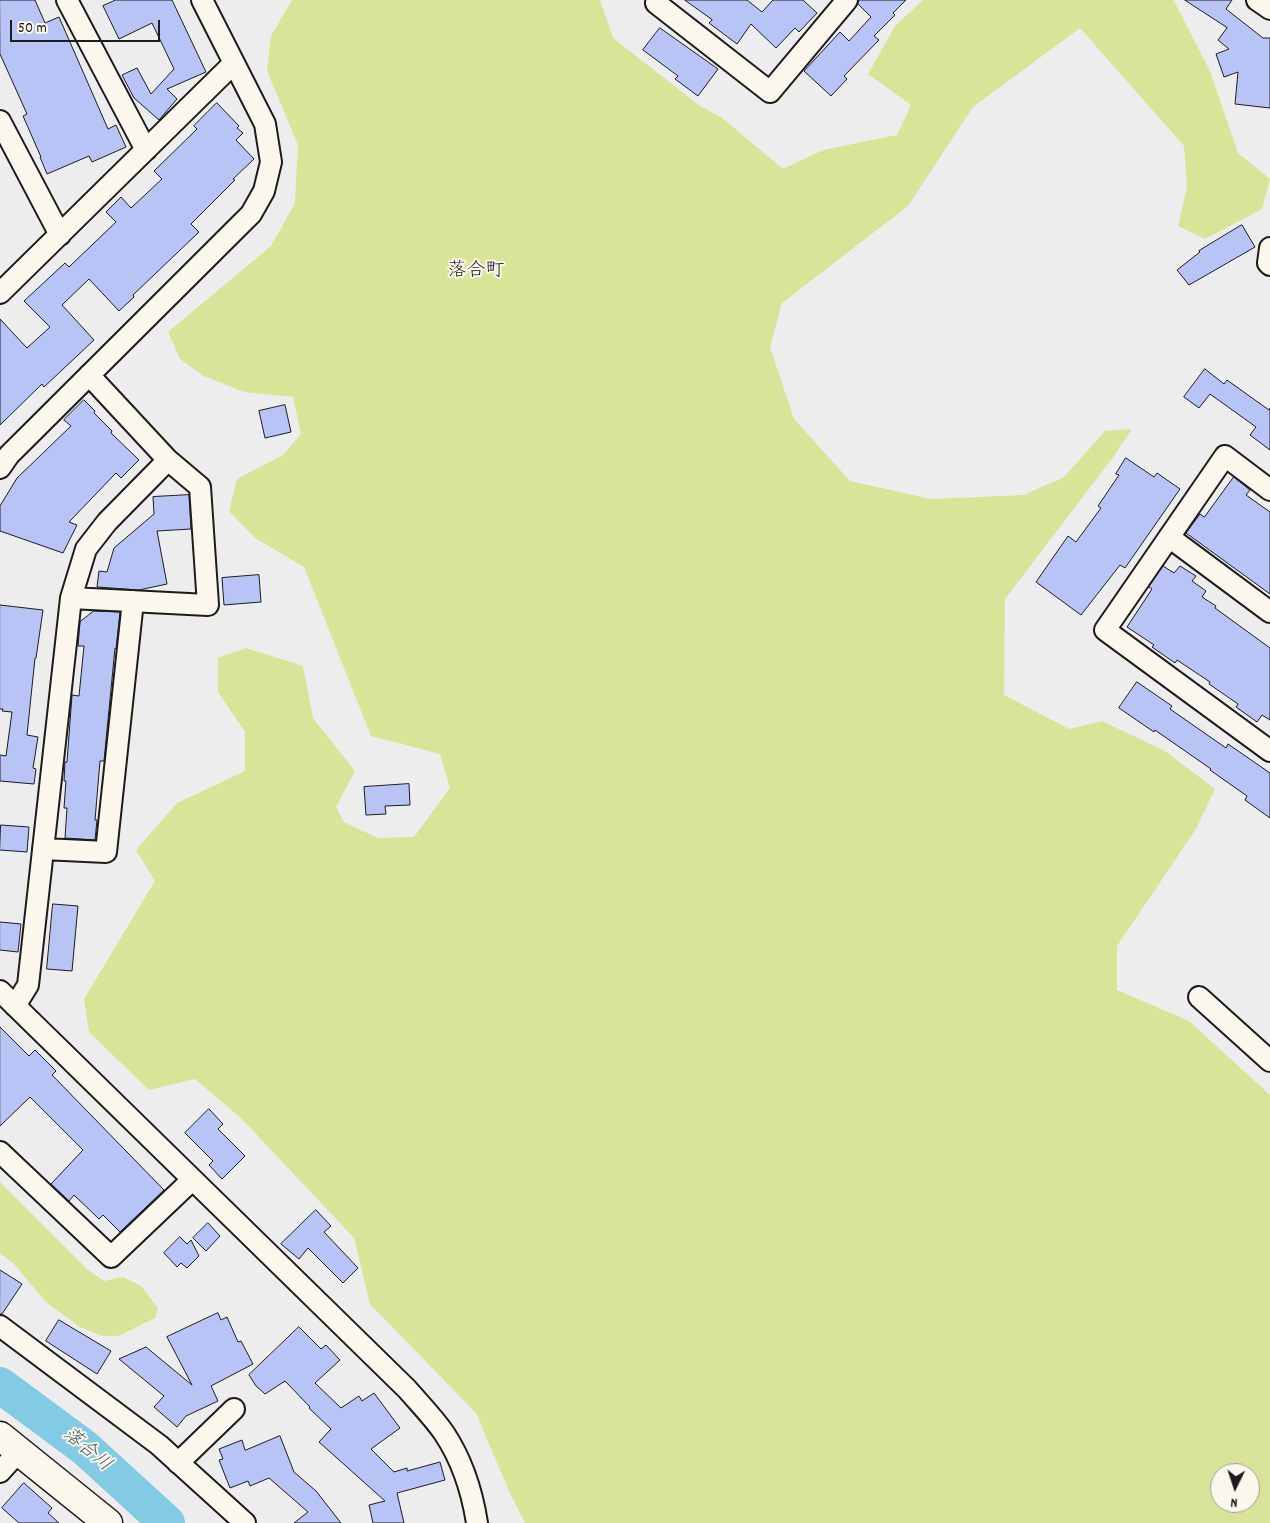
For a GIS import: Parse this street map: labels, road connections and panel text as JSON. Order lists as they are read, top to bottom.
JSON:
{
  "districts": ["落合町"],
  "water": ["落合川"],
  "scale_bar": "50 m",
  "north": "bottom"
}
